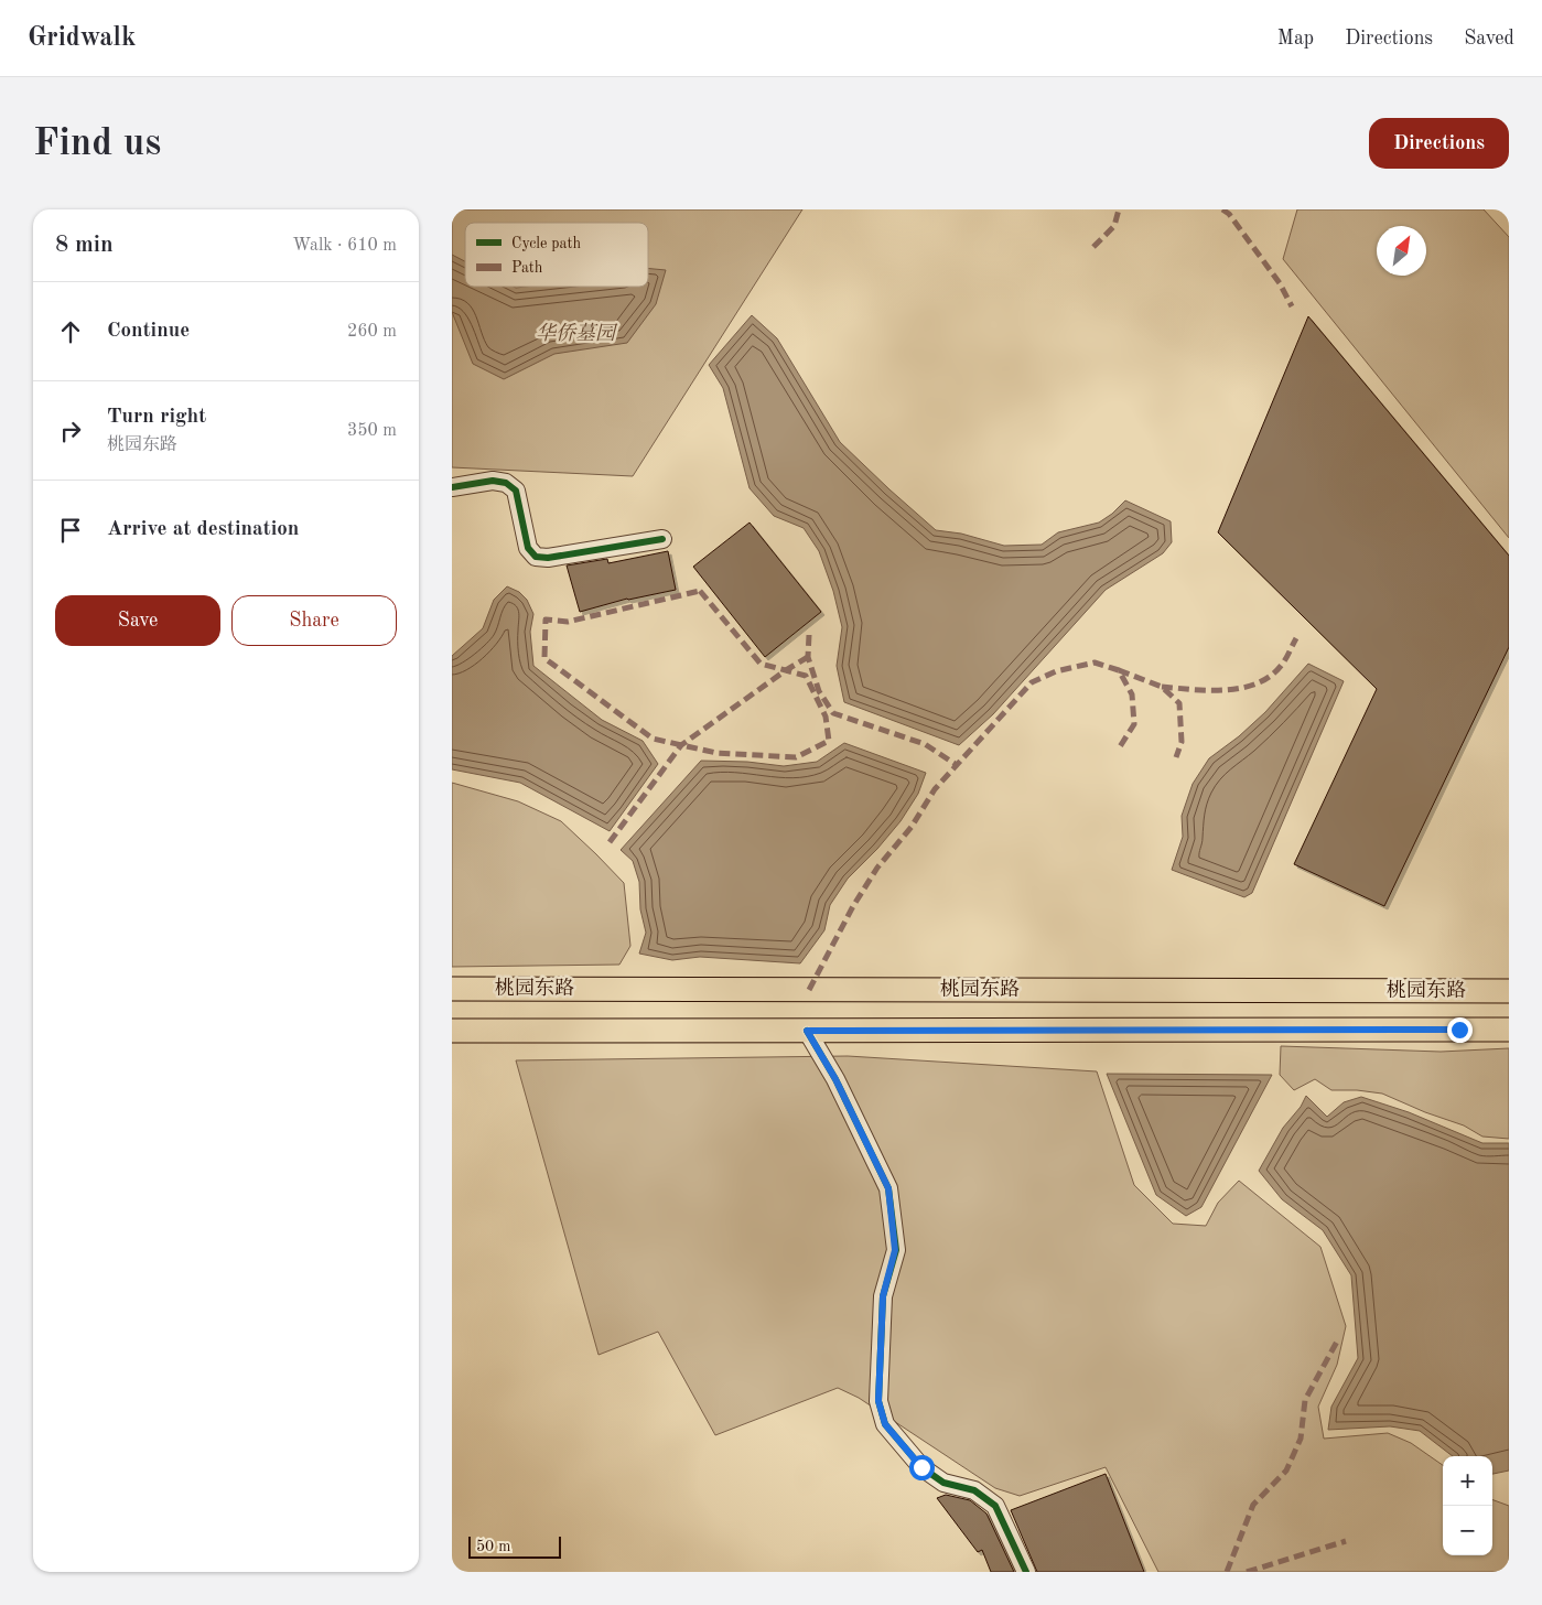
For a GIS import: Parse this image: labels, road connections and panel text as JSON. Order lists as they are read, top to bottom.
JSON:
{
  "streets": {
    "main road": ["桃园东路"]
  },
  "parks": ["华侨墓园"],
  "legend": ["Cycle path", "Path"],
  "scale_bar": "50 m",
  "north": "top right",
  "page": {
    "header": "Gridwalk",
    "nav": ["Map", "Directions", "Saved"],
    "buttons": [
      "Directions",
      ["Save", "Share"]
    ],
    "title": "Find us",
    "heading": ["8 min", "Walk · 610 m"],
    "list": [
      ["Continue", "260 m"],
      ["Turn right", "桃园东路", "350 m"],
      "Arrive at destination"
    ],
    "map_buttons": ["+", "−"],
    "scale": "50 m"
  }
}
